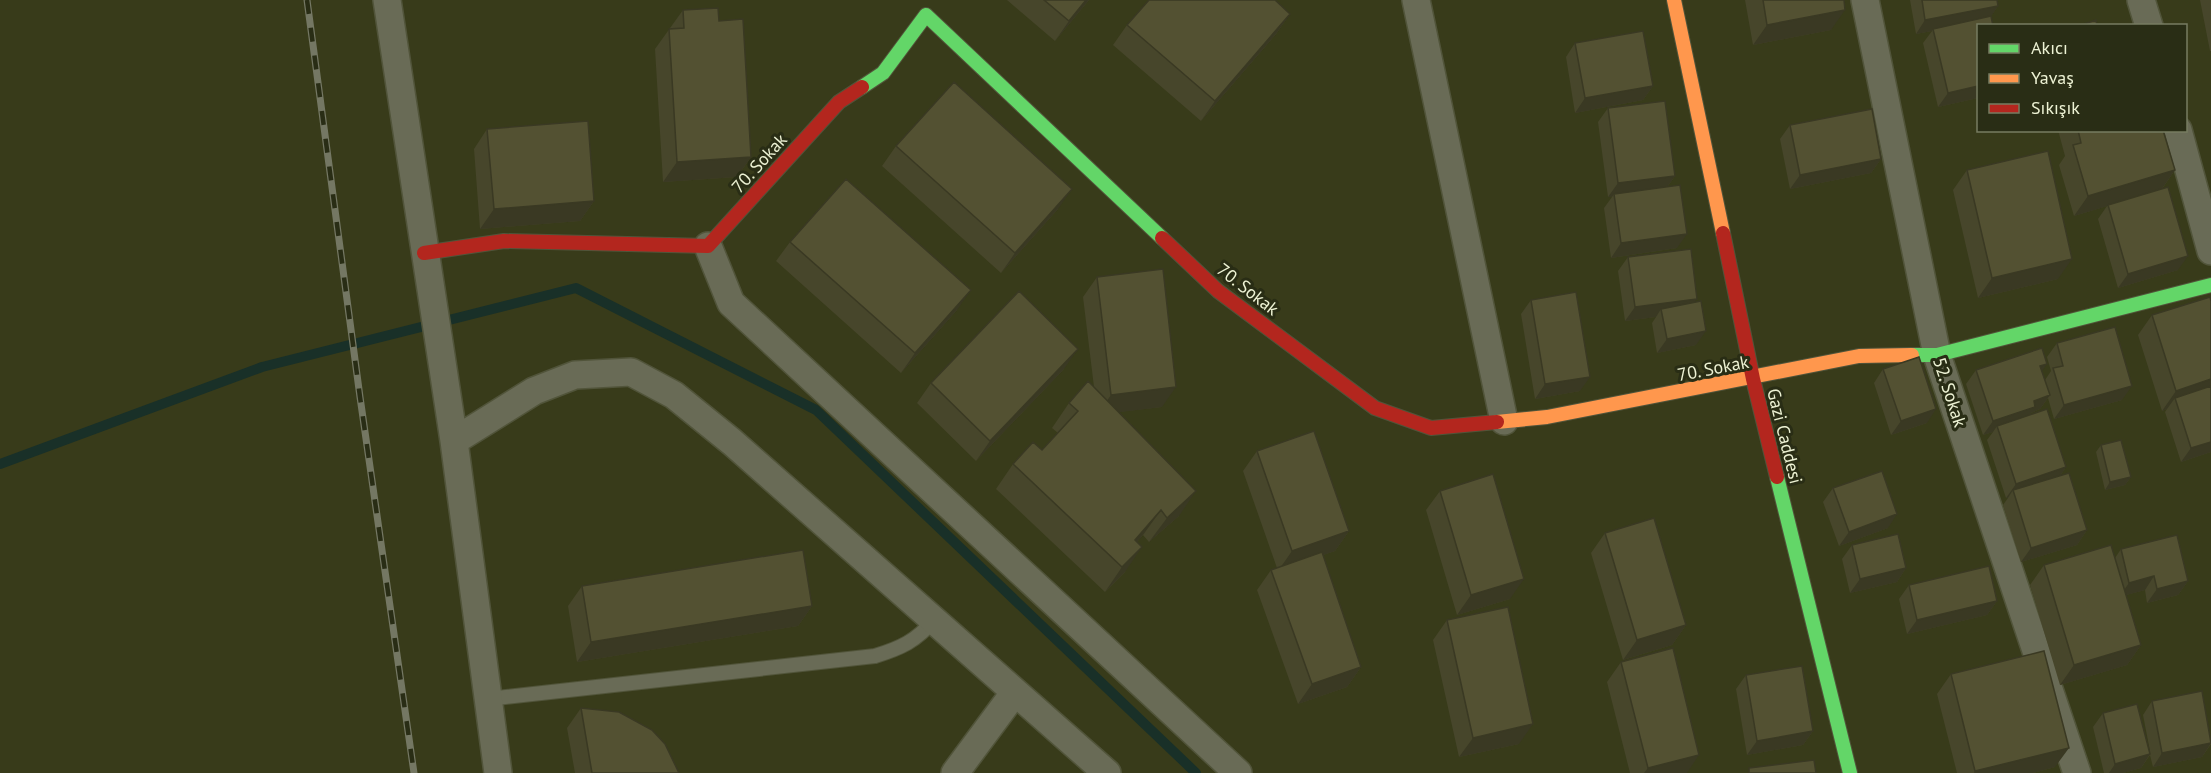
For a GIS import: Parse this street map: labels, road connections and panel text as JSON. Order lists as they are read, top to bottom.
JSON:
{
  "streets": {
    "street": ["70. Sokak", "52. Sokak", "Gazi Caddesi"]
  },
  "crossings": [
    ["70. Sokak", "52. Sokak"],
    ["70. Sokak", "Gazi Caddesi"]
  ],
  "legend": ["Akıcı", "Yavaş", "Sıkışık"]
}
